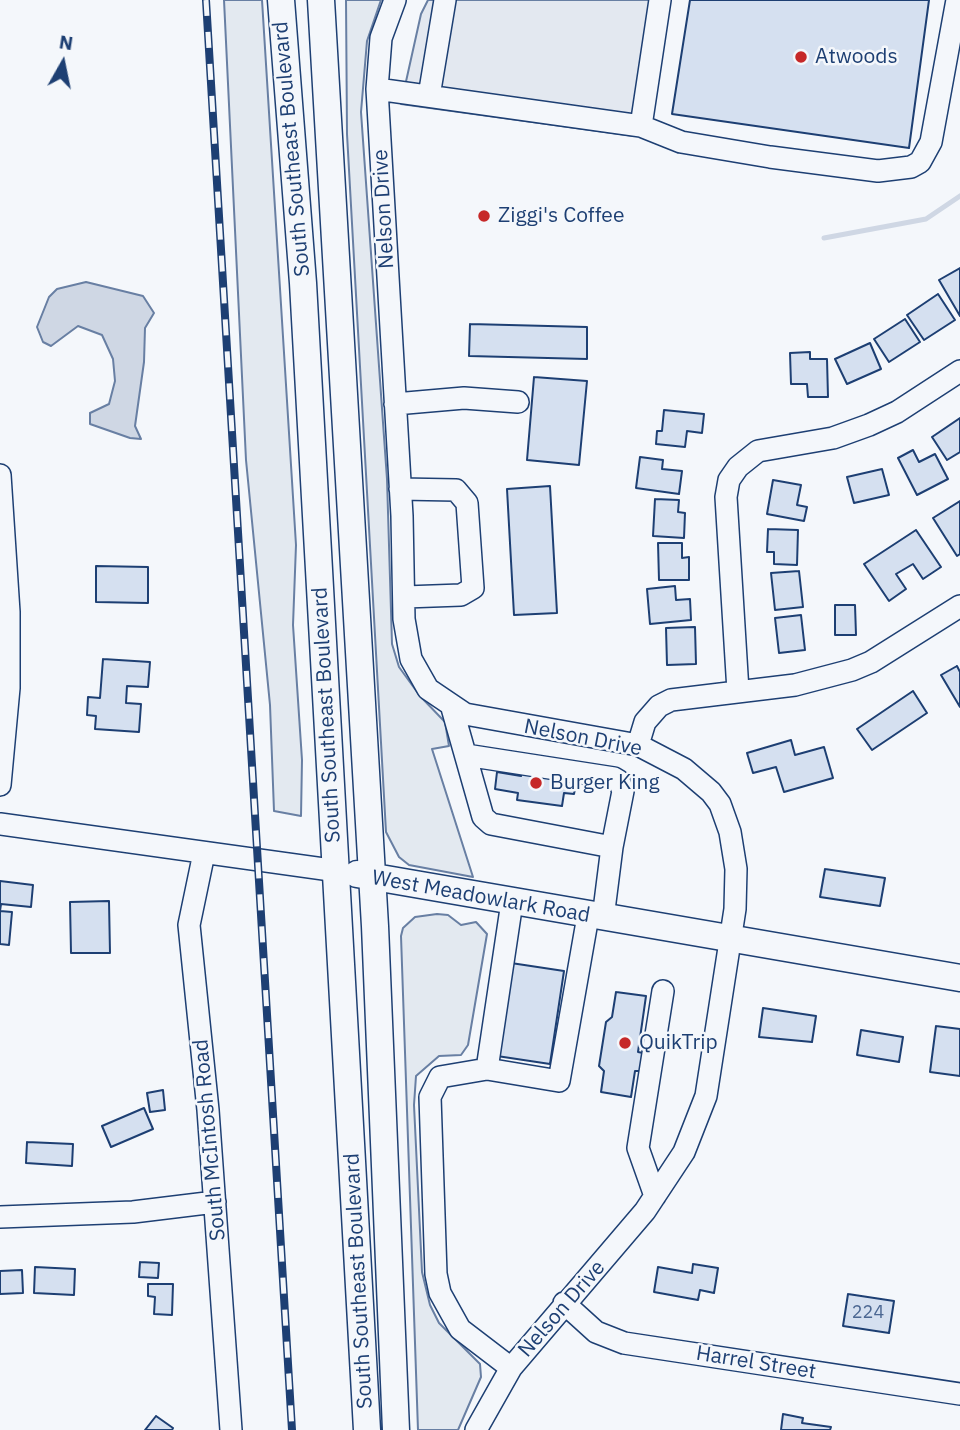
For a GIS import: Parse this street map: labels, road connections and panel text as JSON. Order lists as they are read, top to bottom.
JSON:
{
  "streets": {
    "main road": ["South Southeast Boulevard", "West Meadowlark Road"],
    "street": ["Nelson Drive", "South McIntosh Road", "Harrel Street"]
  },
  "crossings": [
    ["South Southeast Boulevard", "West Meadowlark Road"],
    ["Nelson Drive", "West Meadowlark Road"],
    ["Nelson Drive", "Harrel Street"],
    ["West Meadowlark Road", "South McIntosh Road"]
  ],
  "places": [
    "Atwoods",
    "Ziggi's Coffee",
    "Burger King",
    "QuikTrip"
  ],
  "house_numbers": ["224"],
  "north": "top"
}
